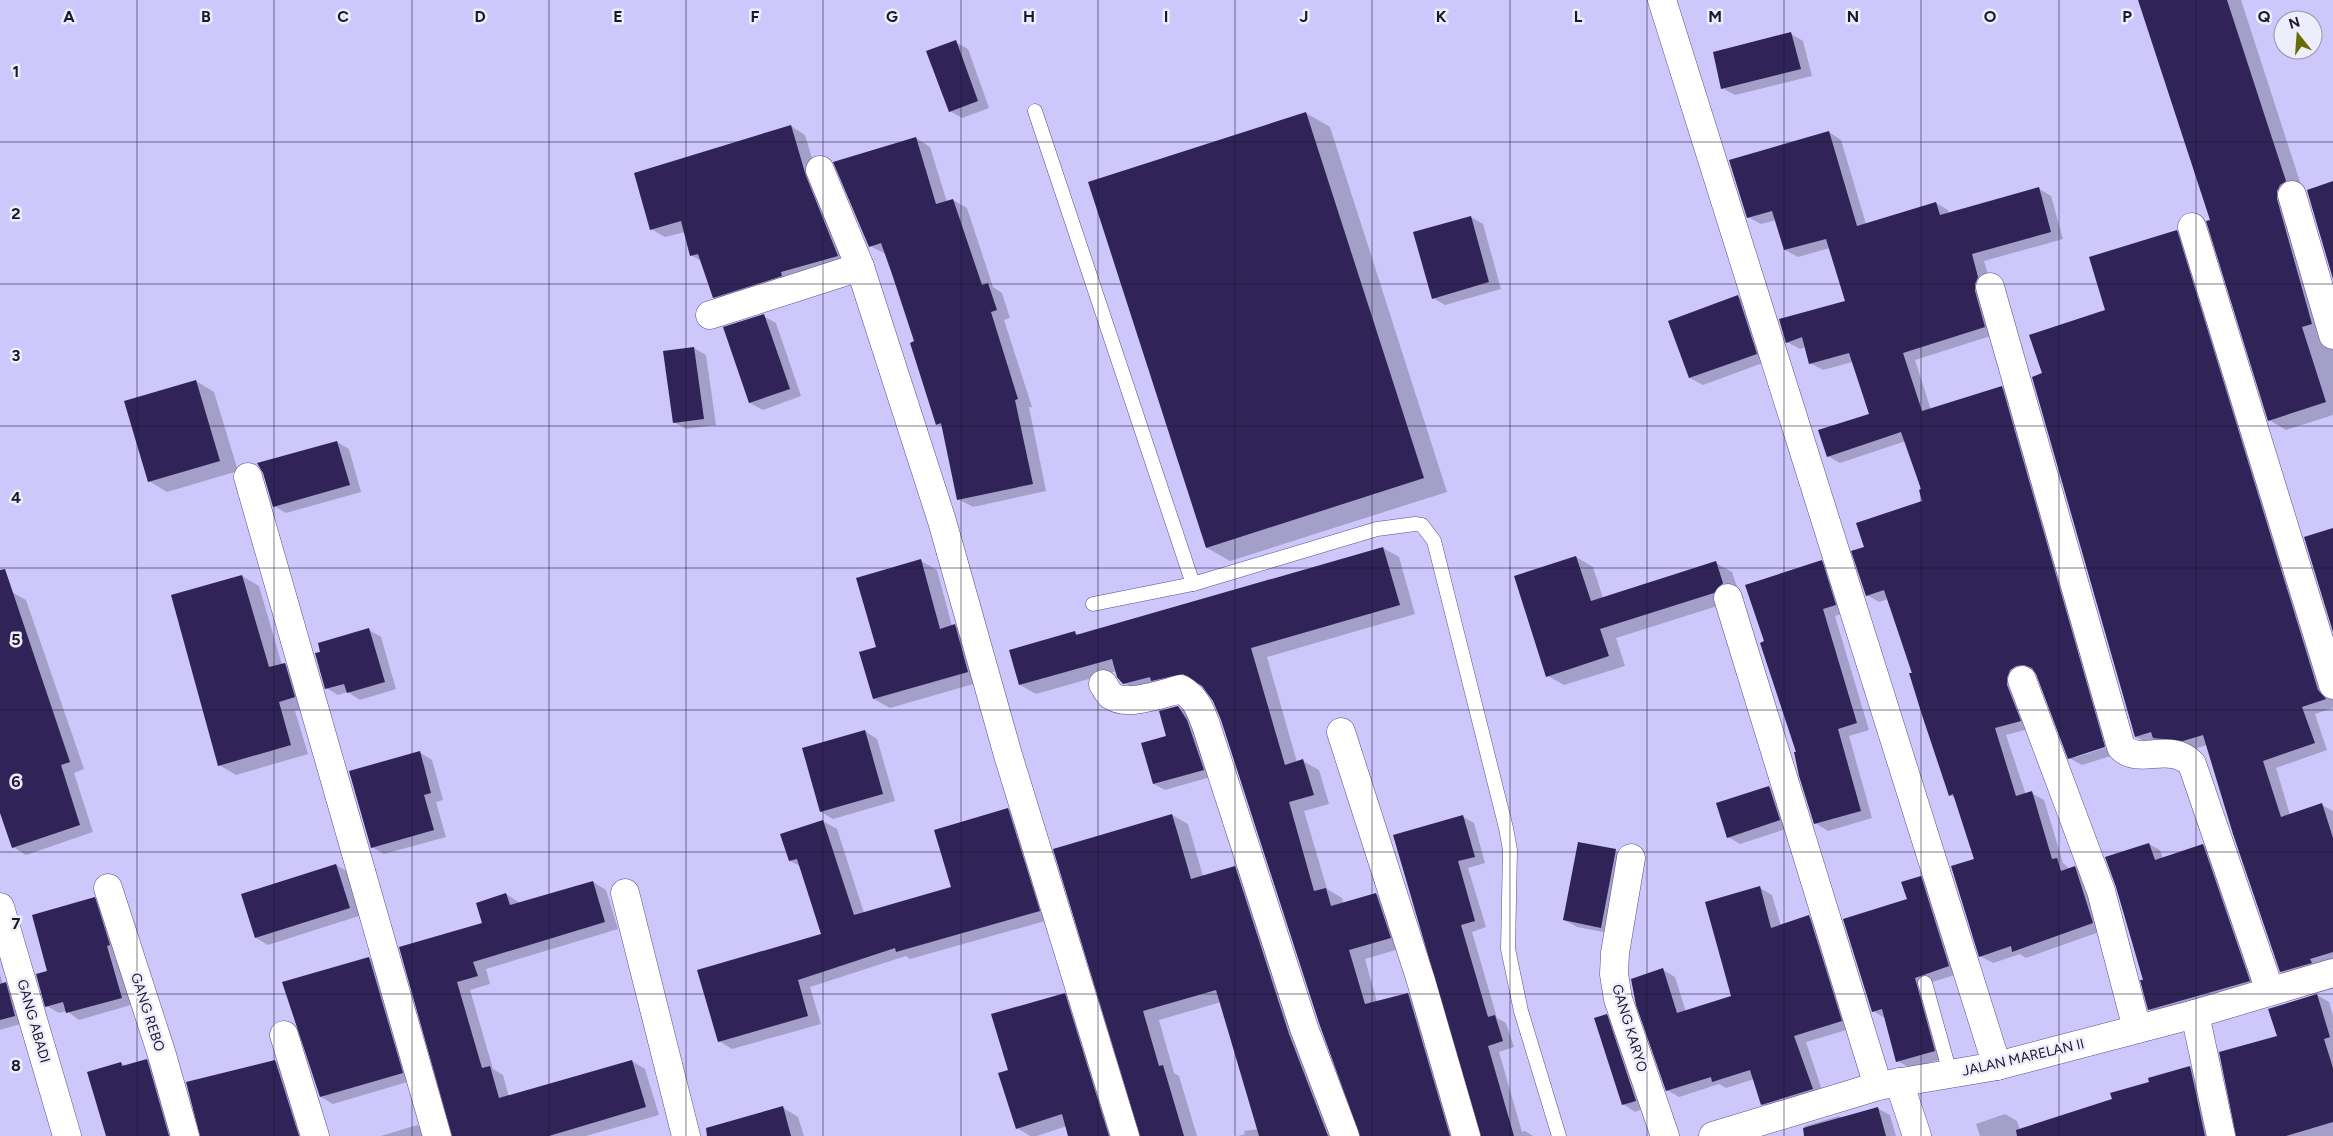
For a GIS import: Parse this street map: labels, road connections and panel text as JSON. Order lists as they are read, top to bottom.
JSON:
{
  "streets": {
    "street": [
      "GANG REBO",
      "GANG ABADI",
      "GANG KARYO",
      "JALAN MARELAN II"
    ]
  },
  "north": "top",
  "grid": {
    "columns": [
      "A",
      "B",
      "C",
      "D",
      "E",
      "F",
      "G",
      "H",
      "I",
      "J",
      "K",
      "L",
      "M",
      "N",
      "O",
      "P",
      "Q"
    ],
    "rows": [
      "1",
      "2",
      "3",
      "4",
      "5",
      "6",
      "7",
      "8"
    ]
  }
}
